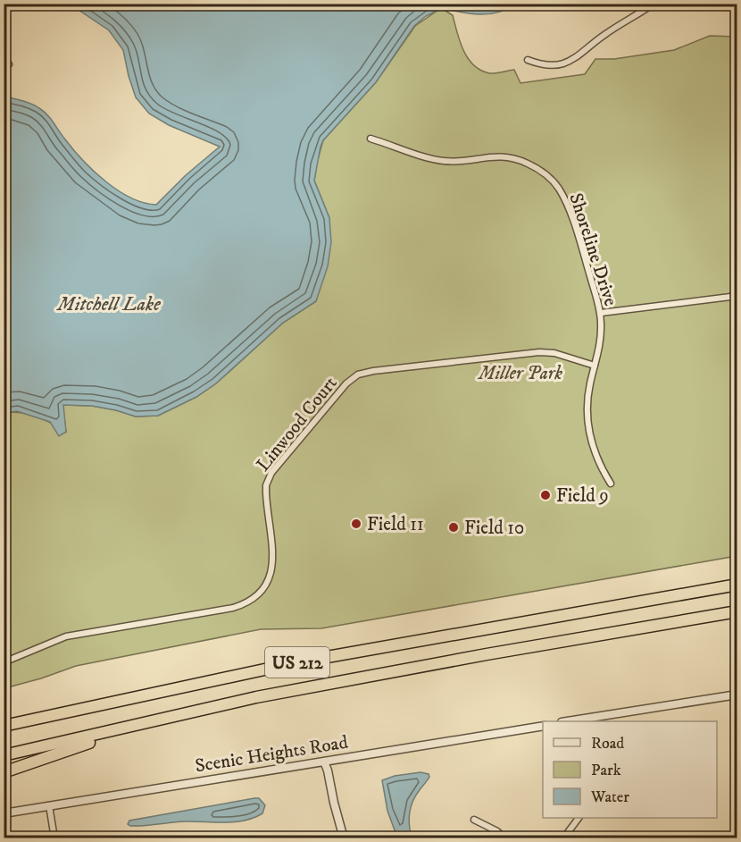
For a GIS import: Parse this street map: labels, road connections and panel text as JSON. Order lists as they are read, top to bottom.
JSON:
{
  "streets": {
    "highway": ["US 212"],
    "street": ["Shoreline Drive", "Linwood Court", "Scenic Heights Road"]
  },
  "crossings": [
    ["Shoreline Drive", "Linwood Court"]
  ],
  "water": ["Mitchell Lake"],
  "parks": ["Miller Park"],
  "places": ["Field 9", "Field 11", "Field 10"],
  "legend": ["Road", "Park", "Water"]
}
